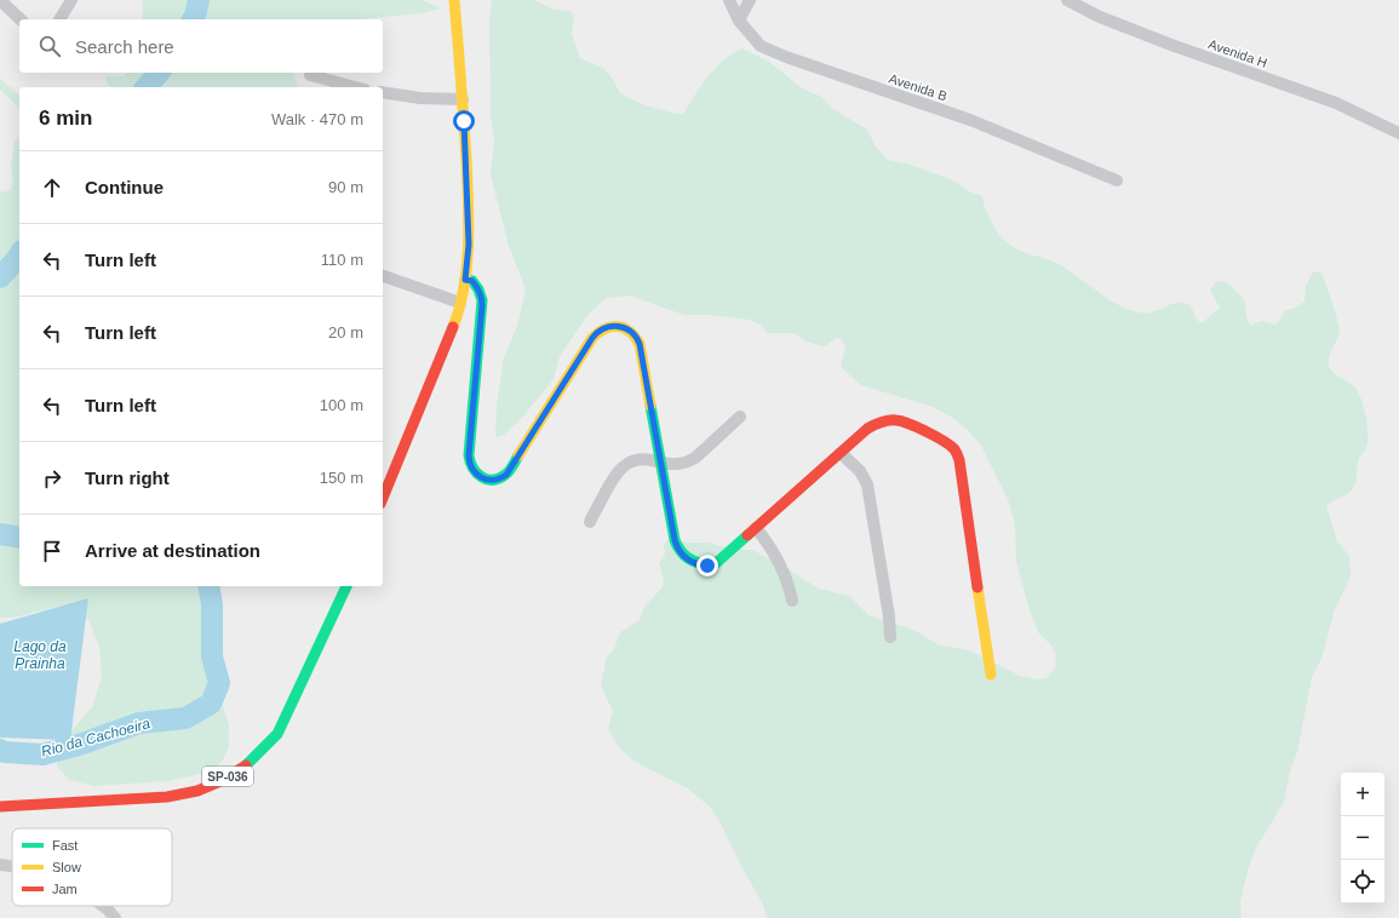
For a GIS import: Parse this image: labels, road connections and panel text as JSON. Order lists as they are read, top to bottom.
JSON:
{
  "streets": {
    "street": ["Avenida H", "Avenida B", "SP-036"]
  },
  "water": ["Lago da Prainha", "Rio da Cachoeira"],
  "legend": ["Fast", "Slow", "Jam"],
  "page": {
    "search": "Search here",
    "heading": ["6 min", "Walk · 470 m"],
    "list": [
      ["Continue", "90 m"],
      ["Turn left", "110 m"],
      ["Turn left", "20 m"],
      ["Turn left", "100 m"],
      ["Turn right", "150 m"],
      "Arrive at destination"
    ],
    "map_buttons": ["+", "−"]
  }
}
